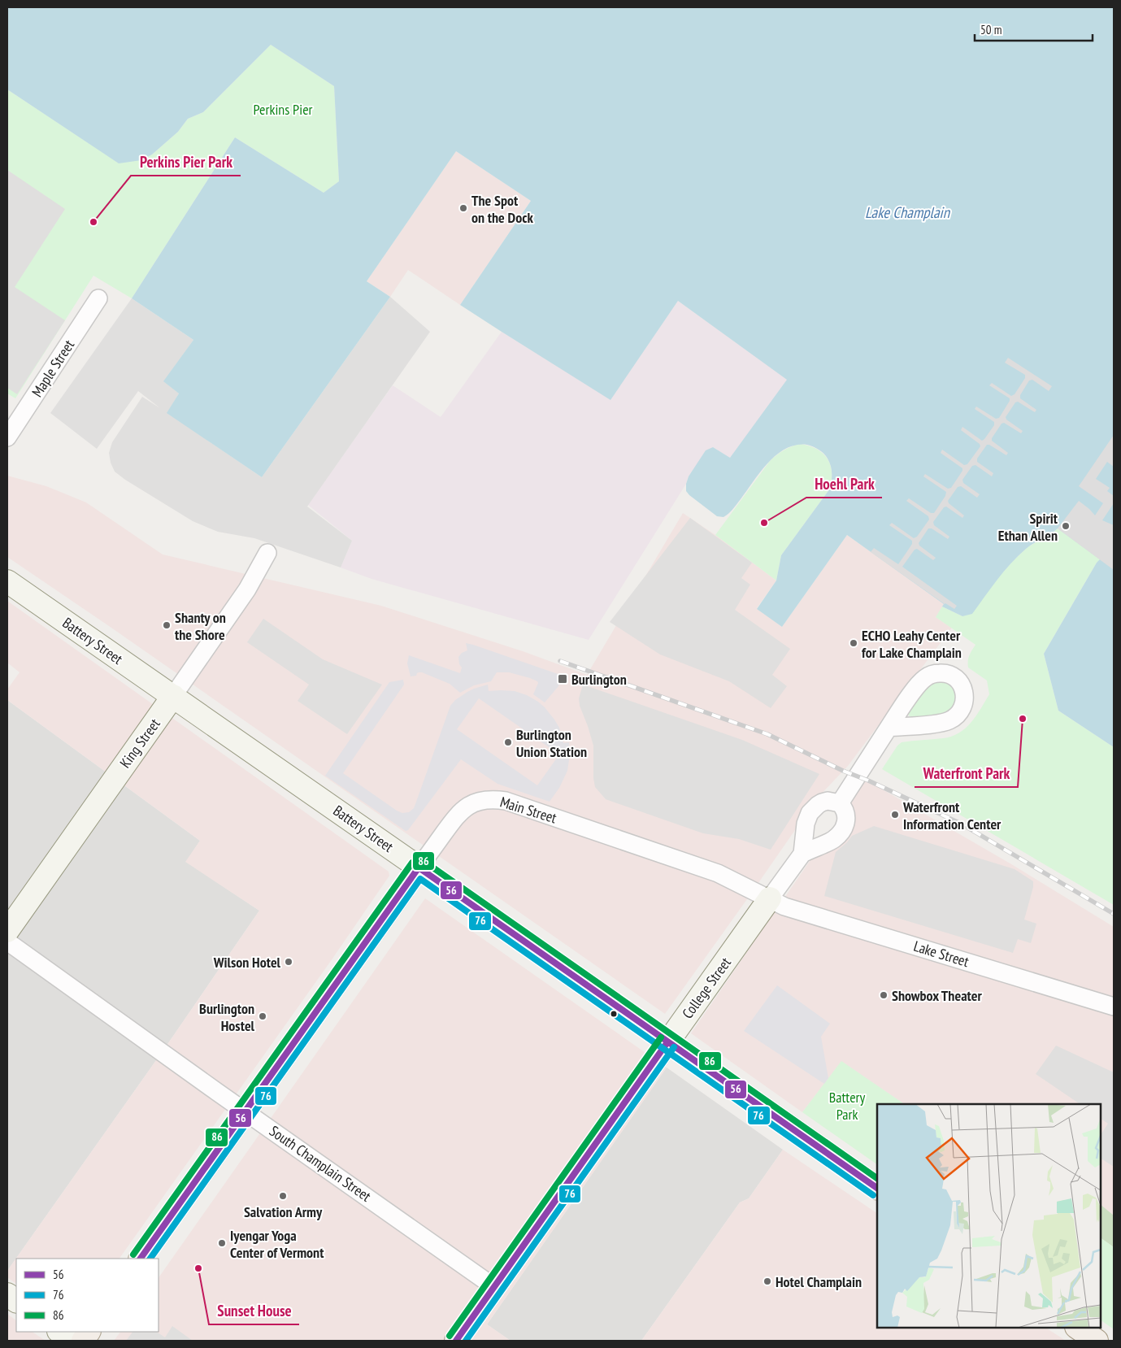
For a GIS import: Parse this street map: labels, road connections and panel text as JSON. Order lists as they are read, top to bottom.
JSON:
{
  "streets": {
    "main road": ["Battery Street", "Main Street"],
    "street": [
      "Maple Street",
      "King Street",
      "Lake Street",
      "College Street",
      "South Champlain Street"
    ]
  },
  "crossings": [
    ["Battery Street", "King Street"],
    ["Battery Street", "Main Street"],
    ["Battery Street", "College Street"],
    ["Main Street", "Lake Street"],
    ["Main Street", "College Street"],
    ["Main Street", "South Champlain Street"],
    ["Lake Street", "College Street"],
    ["College Street", "South Champlain Street"]
  ],
  "water": ["Lake Champlain"],
  "parks": ["Perkins Pier", "Battery Park"],
  "places": {
    "other": [
      "The Spot on the Dock",
      "Perkins Pier Park",
      "Hoehl Park",
      "Spirit Ethan Allen",
      "Shanty on the Shore",
      "ECHO Leahy Center for Lake Champlain",
      "Waterfront Park",
      "Burlington Union Station",
      "Waterfront Information Center",
      "Wilson Hotel",
      "Showbox Theater",
      "Burlington Hostel",
      "Salvation Army",
      "Iyengar Yoga Center of Vermont",
      "Sunset House",
      "Hotel Champlain"
    ],
    "transit": ["Burlington"]
  },
  "lines": ["transit line 86", "transit line 56", "transit line 76"],
  "legend": ["56", "76", "86"],
  "scale_bar": "50 m"
}
